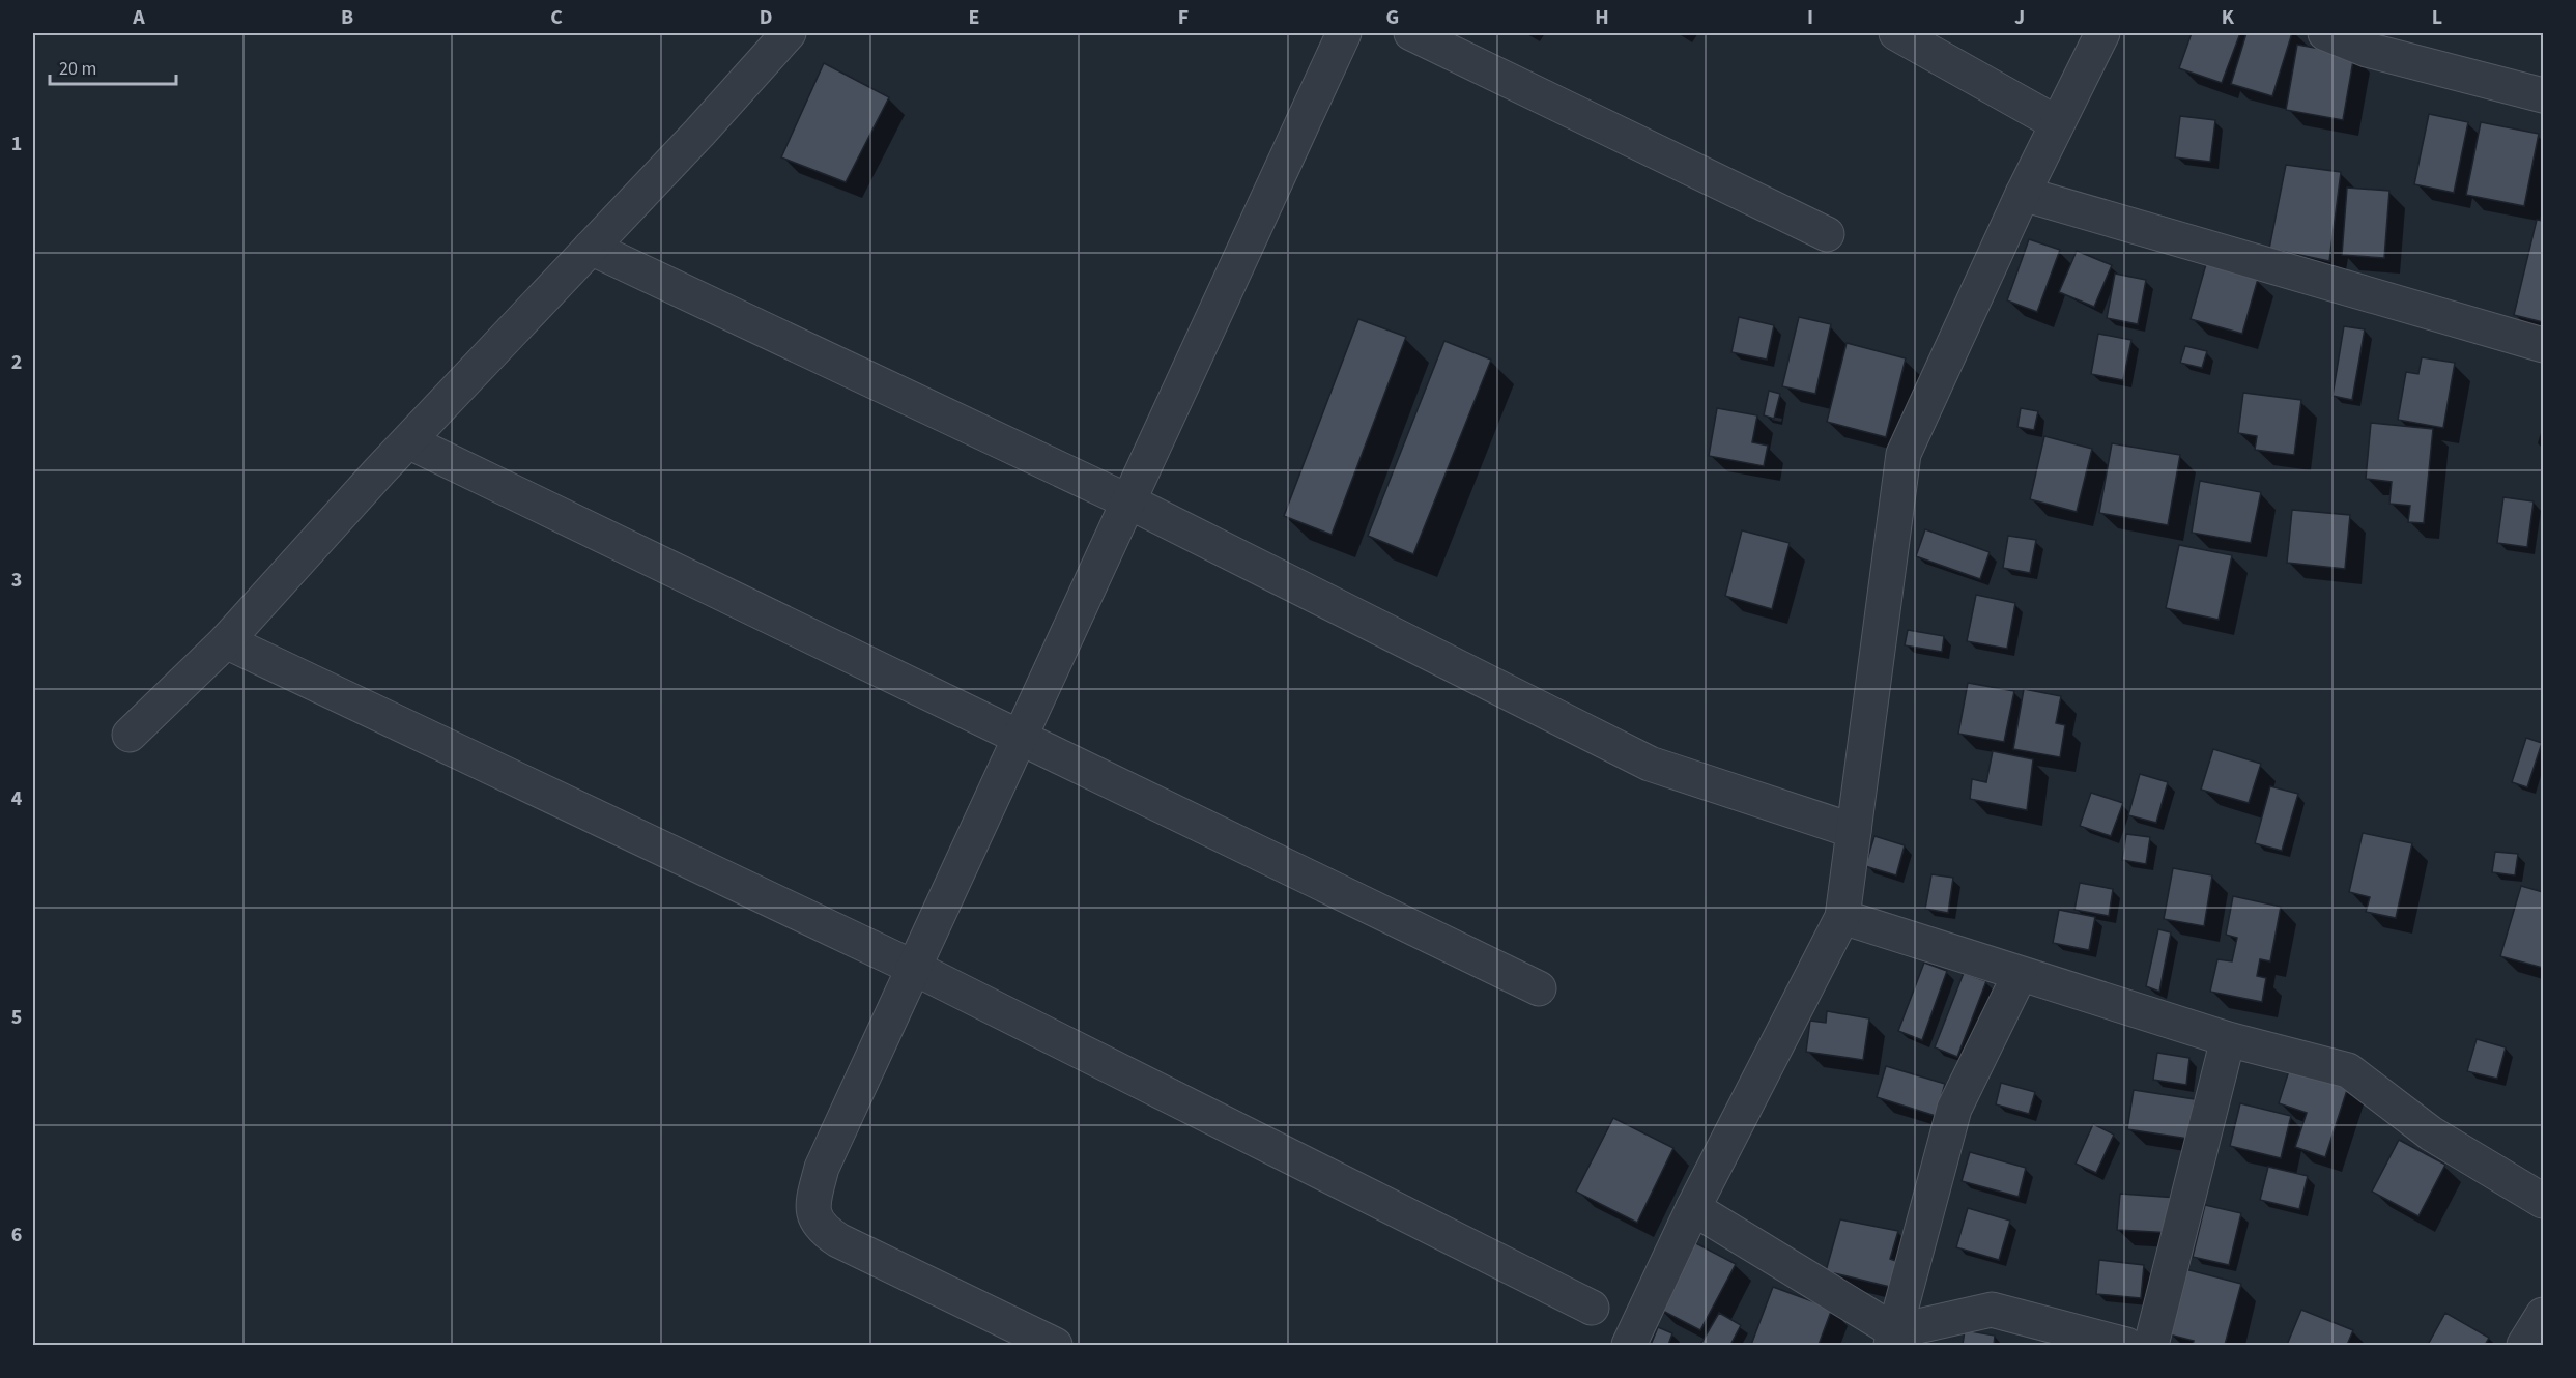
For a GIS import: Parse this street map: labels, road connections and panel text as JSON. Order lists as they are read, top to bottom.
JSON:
{
  "scale_bar": "20 m",
  "grid": {
    "columns": [
      "A",
      "B",
      "C",
      "D",
      "E",
      "F",
      "G",
      "H",
      "I",
      "J",
      "K",
      "L"
    ],
    "rows": [
      "1",
      "2",
      "3",
      "4",
      "5",
      "6"
    ]
  }
}
